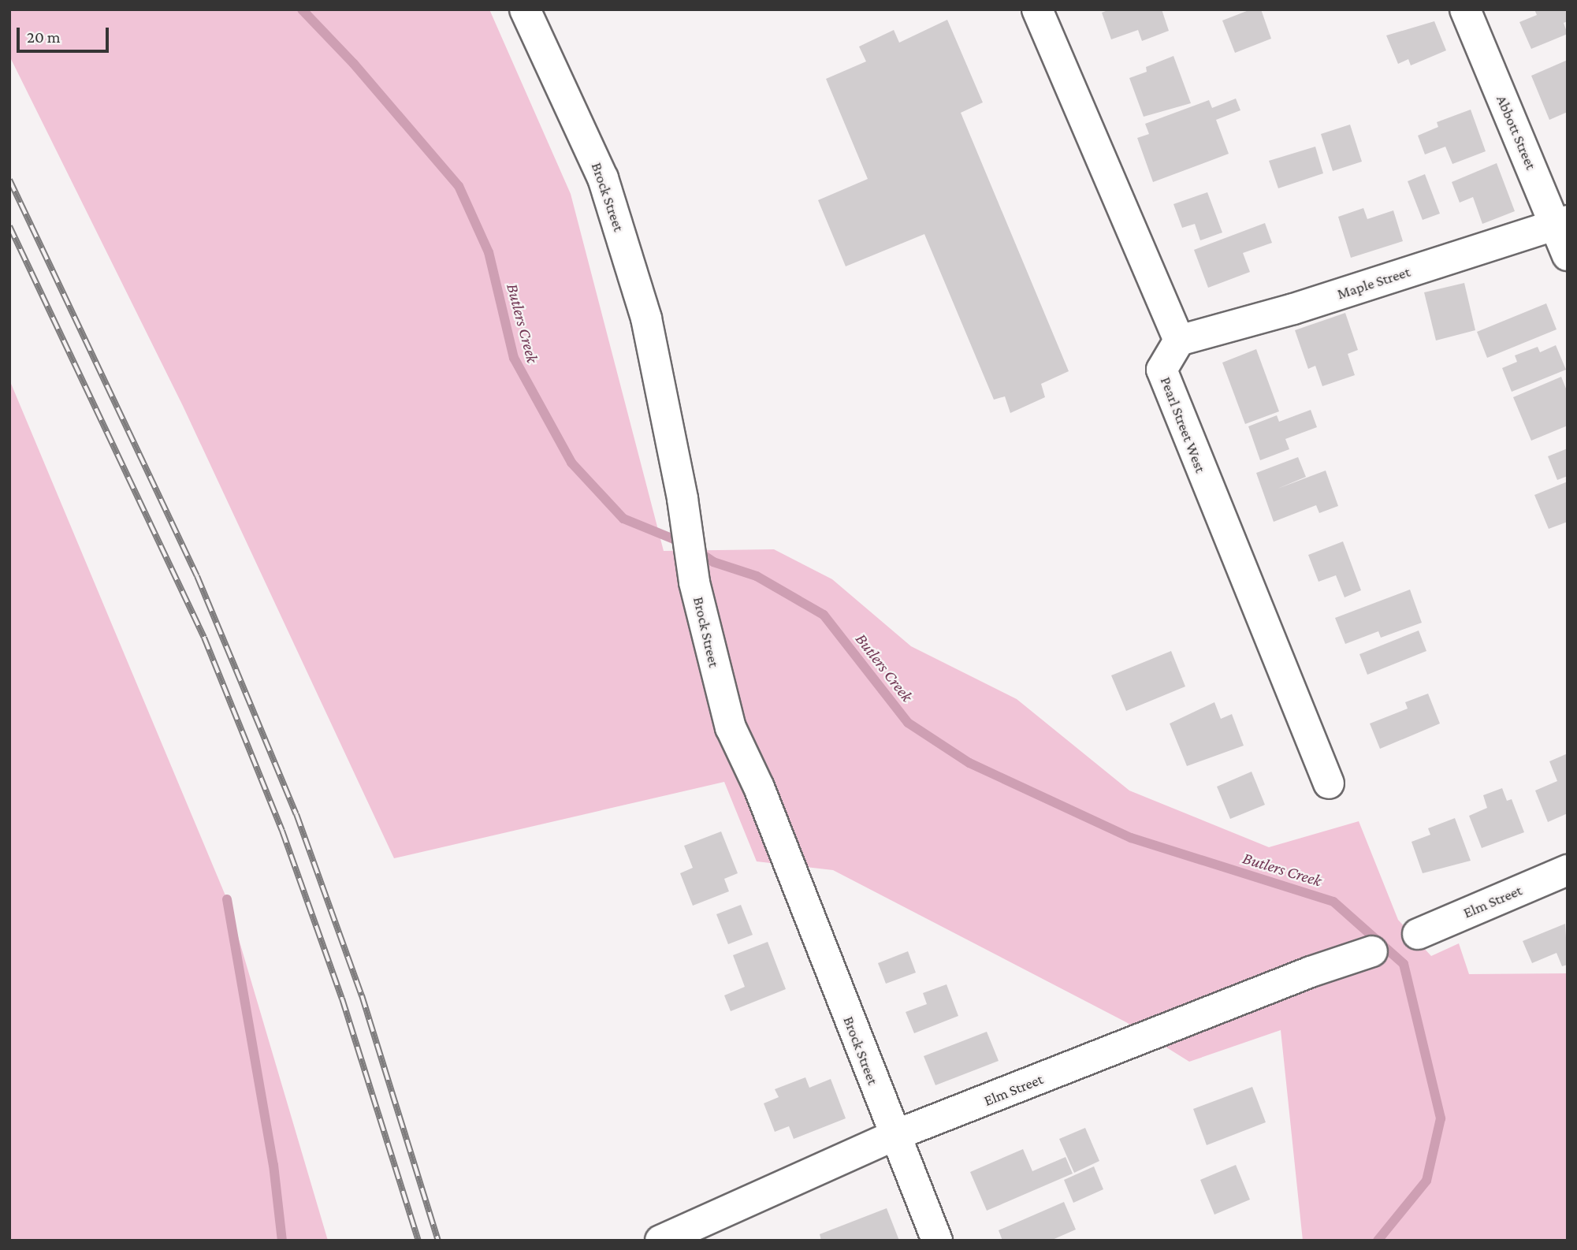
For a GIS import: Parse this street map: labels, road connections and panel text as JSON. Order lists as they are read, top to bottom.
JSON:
{
  "streets": {
    "street": [
      "Abbott Street",
      "Brock Street",
      "Maple Street",
      "Pearl Street West",
      "Elm Street"
    ]
  },
  "crossings": [
    ["Abbott Street", "Maple Street"],
    ["Brock Street", "Elm Street"],
    ["Maple Street", "Pearl Street West"]
  ],
  "water": ["Butlers Creek"],
  "scale_bar": "20 m"
}
